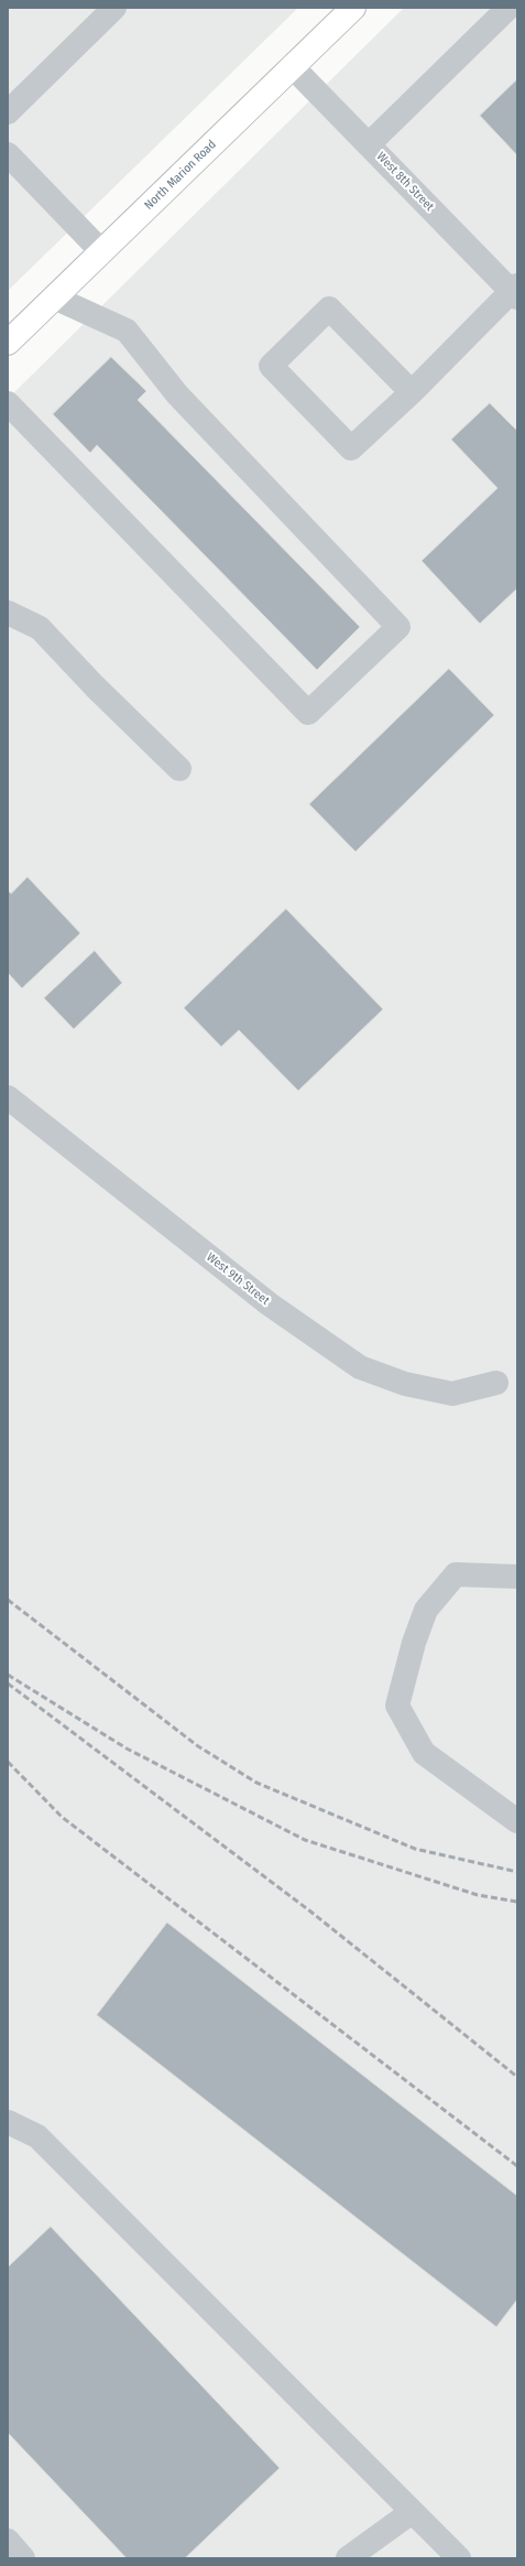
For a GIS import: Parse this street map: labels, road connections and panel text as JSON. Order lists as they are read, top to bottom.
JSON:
{
  "streets": {
    "main road": ["North Marion Road"],
    "street": ["West 8th Street", "West 9th Street"]
  },
  "crossings": [
    ["North Marion Road", "West 8th Street"]
  ]
}
